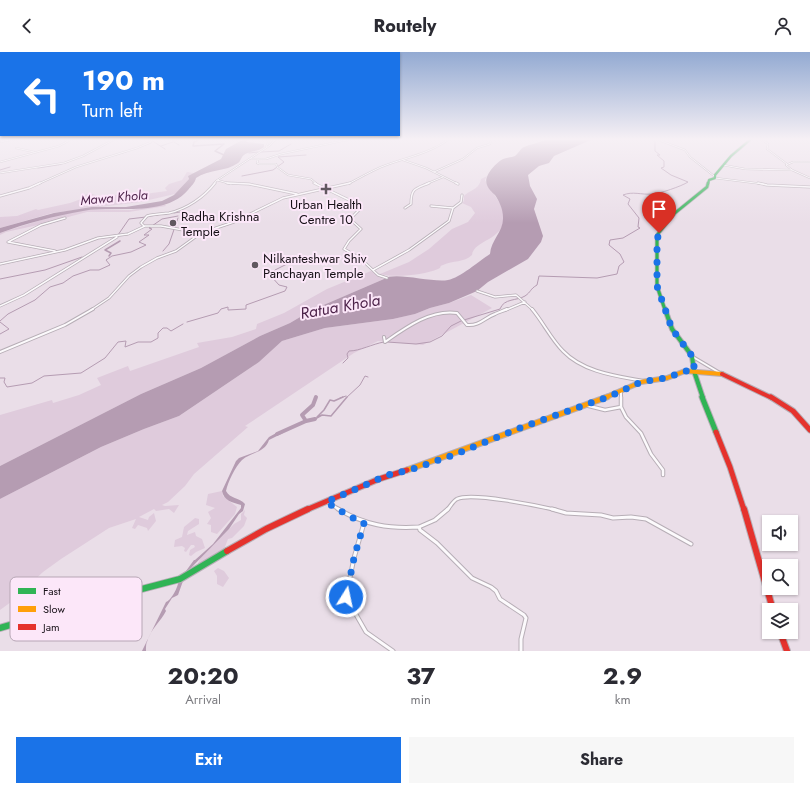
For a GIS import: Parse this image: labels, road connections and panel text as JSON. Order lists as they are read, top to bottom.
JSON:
{
  "water": ["Mawa Khola", "Ratua Khola"],
  "places": {
    "health": ["Urban Health Centre 10"],
    "other": ["Radha Krishna Temple", "Nilkanteshwar Shiv Panchayan Temple"]
  },
  "legend": ["Fast", "Slow", "Jam"],
  "page": {
    "header": "Routely",
    "turn": ["190 m", "Turn left"],
    "eta": [
      "20:20",
      "Arrival",
      "37",
      "min",
      "2.9",
      "km"
    ],
    "buttons": ["Exit", "Share"]
  }
}
